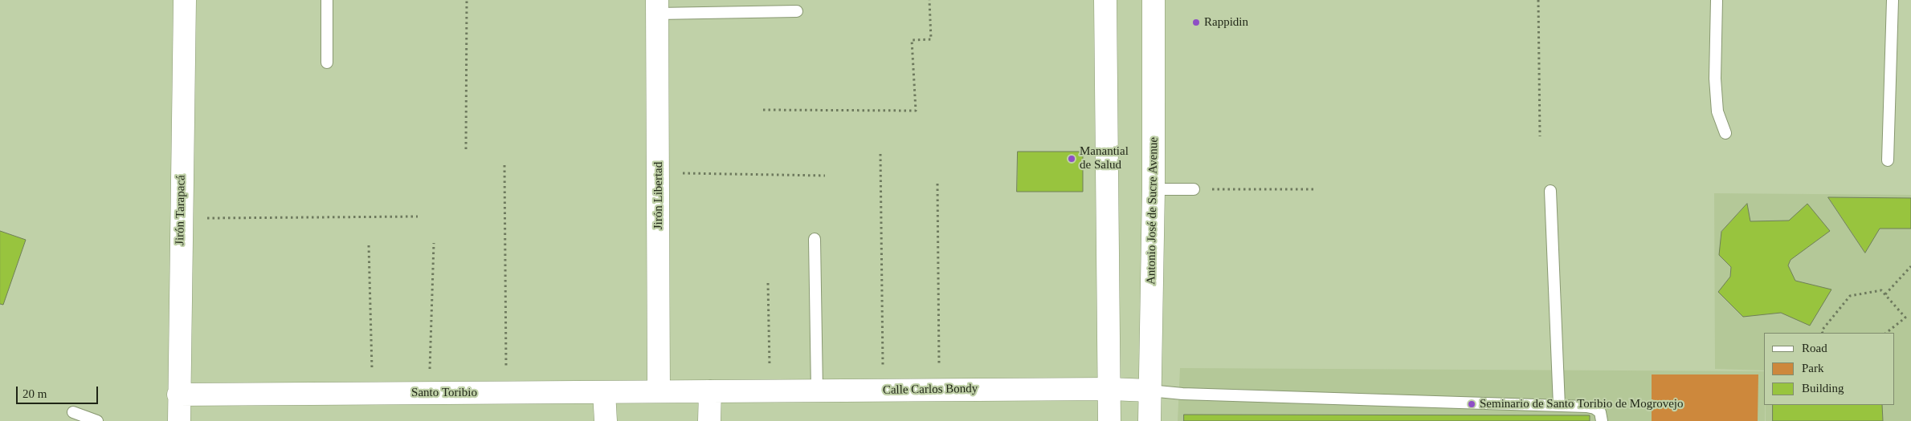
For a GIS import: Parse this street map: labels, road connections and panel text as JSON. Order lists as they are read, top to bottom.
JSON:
{
  "streets": {
    "street": [
      "Jirón Libertad",
      "Jirón Tarapacá",
      "Antonio José de Sucre Avenue",
      "Calle Carlos Bondy",
      "Santo Toribio"
    ]
  },
  "crossings": [
    ["Jirón Libertad", "Santo Toribio"],
    ["Jirón Tarapacá", "Santo Toribio"],
    ["Antonio José de Sucre Avenue", "Calle Carlos Bondy"],
    ["Calle Carlos Bondy", "Santo Toribio"]
  ],
  "places": ["Rappidin", "Manantial de Salud", "Seminario de Santo Toribio de Mogrovejo"],
  "legend": ["Road", "Park", "Building"],
  "scale_bar": "20 m"
}
